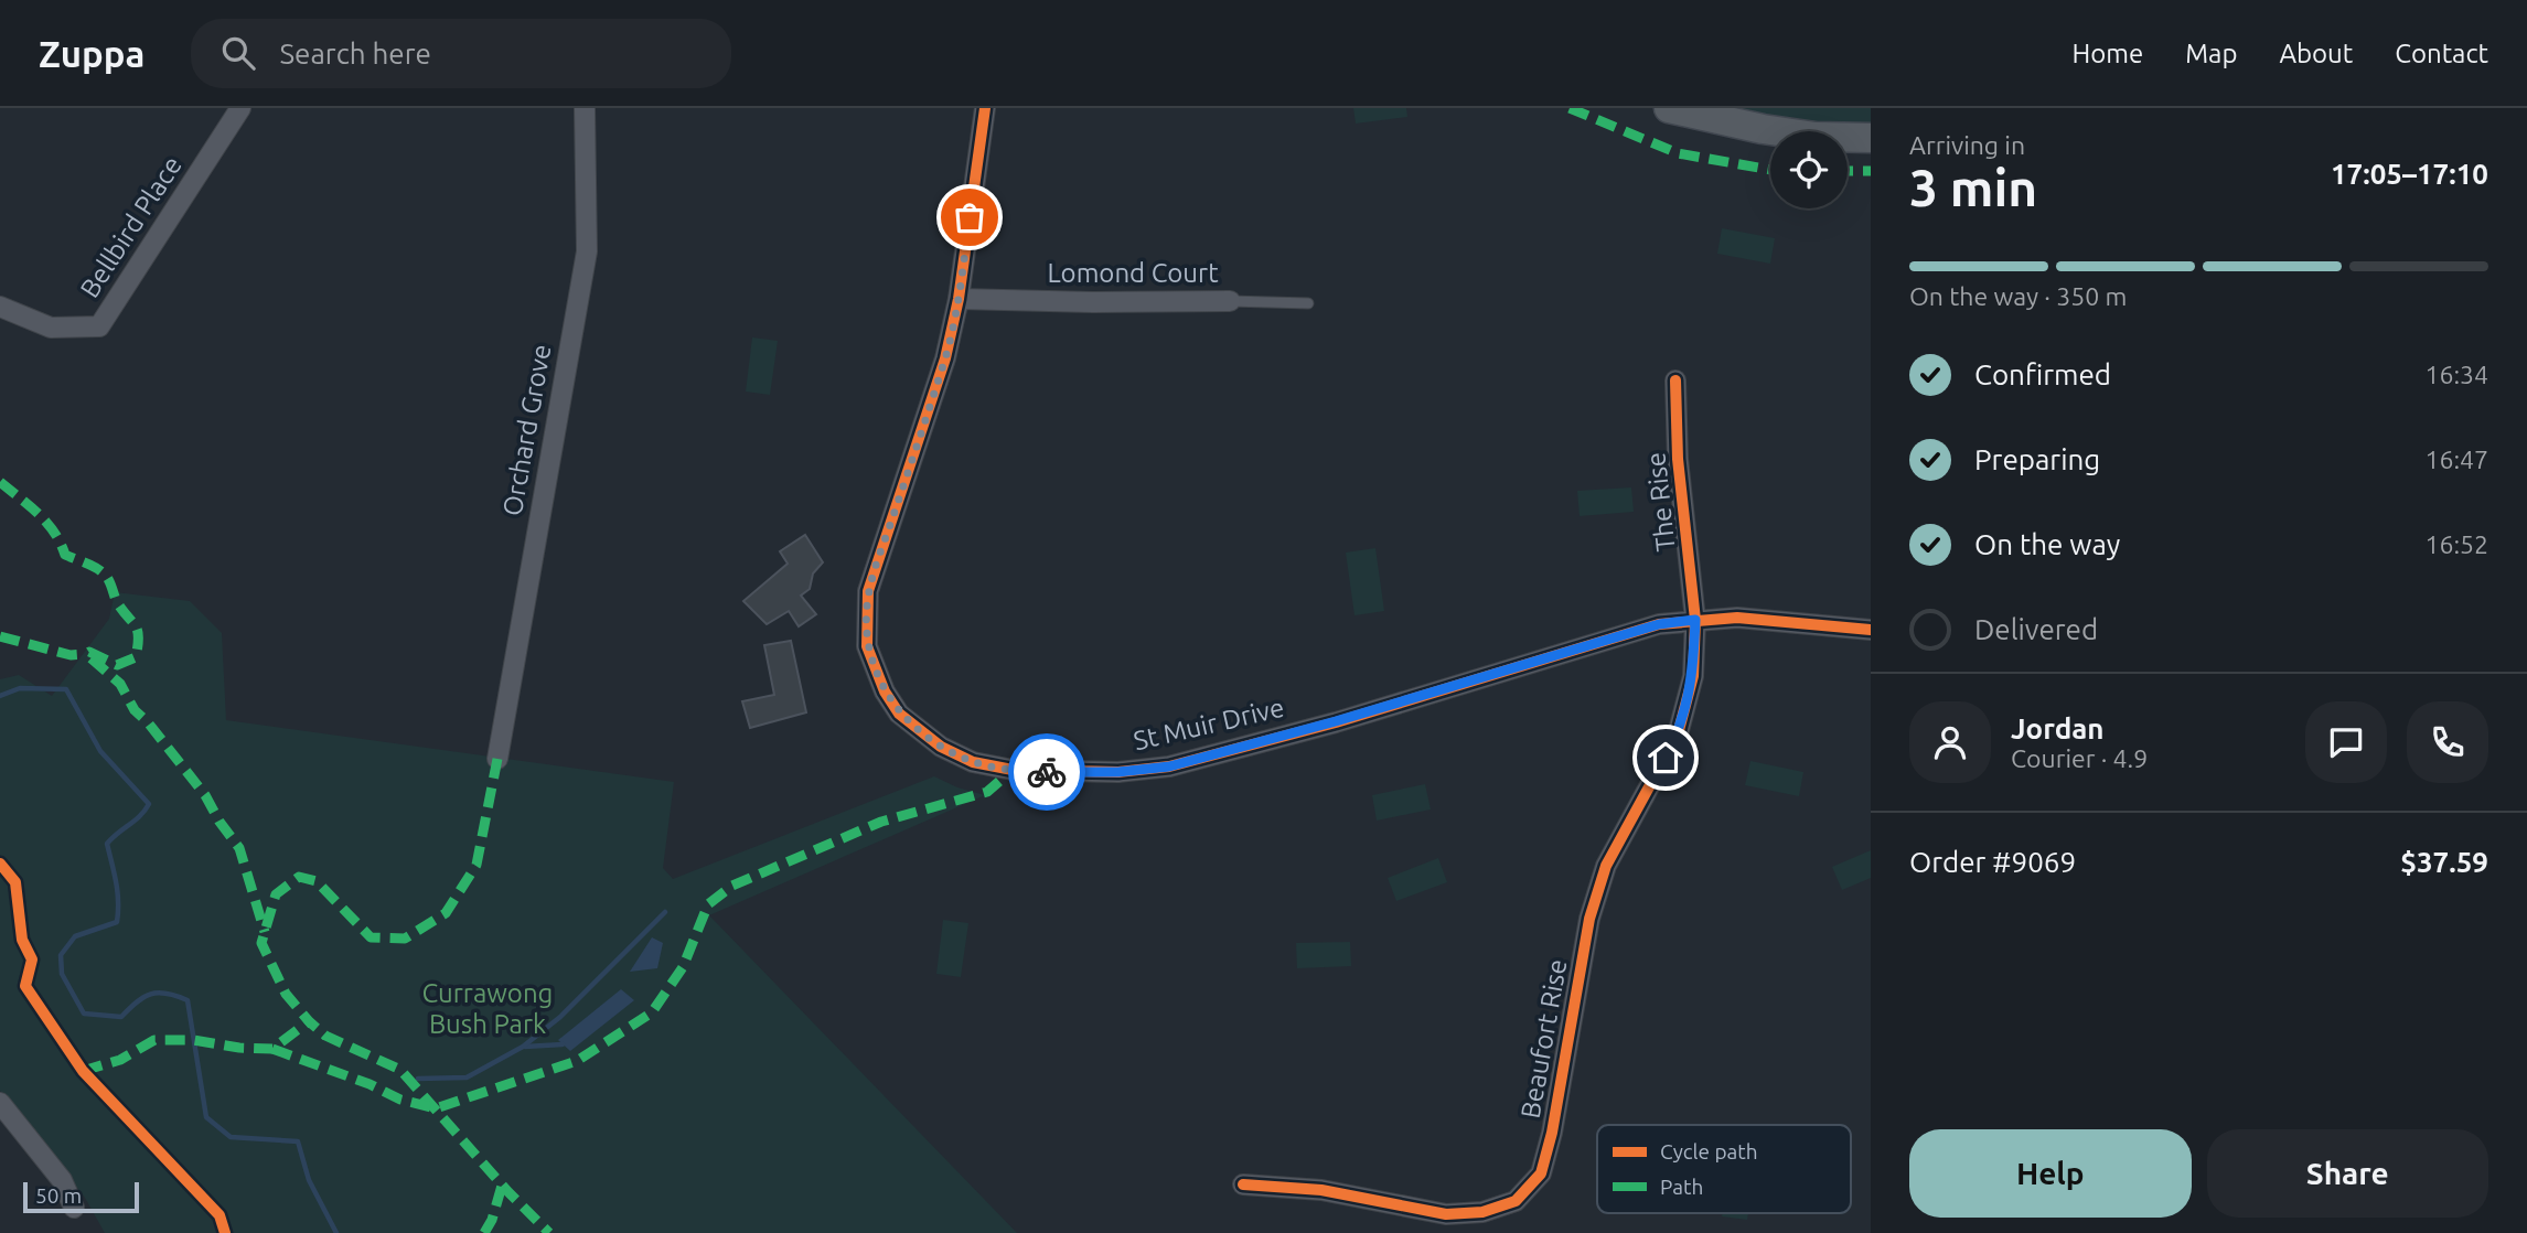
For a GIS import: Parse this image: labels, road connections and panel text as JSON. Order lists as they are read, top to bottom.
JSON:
{
  "streets": {
    "street": [
      "Bellbird Place",
      "Lomond Court",
      "Orchard Grove",
      "The Rise",
      "St Muir Drive",
      "Beaufort Rise"
    ]
  },
  "crossings": [
    ["Lomond Court", "St Muir Drive"],
    ["The Rise", "St Muir Drive"],
    ["The Rise", "Beaufort Rise"],
    ["St Muir Drive", "Beaufort Rise"]
  ],
  "parks": ["Currawong Bush Park"],
  "legend": ["Cycle path", "Path"],
  "scale_bar": "50 m",
  "page": {
    "header": "Zuppa",
    "search": "Search here",
    "nav": [
      "Home",
      "Map",
      "About",
      "Contact"
    ],
    "heading": ["3 min", "Arriving in", "17:05–17:10"],
    "panel": [
      "Jordan",
      "Courier · 4.9",
      "Order #9069",
      "$37.59"
    ],
    "bar": "On the way · 350 m",
    "list": [
      ["Confirmed", "16:34"],
      ["Preparing", "16:47"],
      ["On the way", "16:52"],
      "Delivered"
    ],
    "buttons": ["Help", "Share"],
    "scale": "50 m"
  }
}
